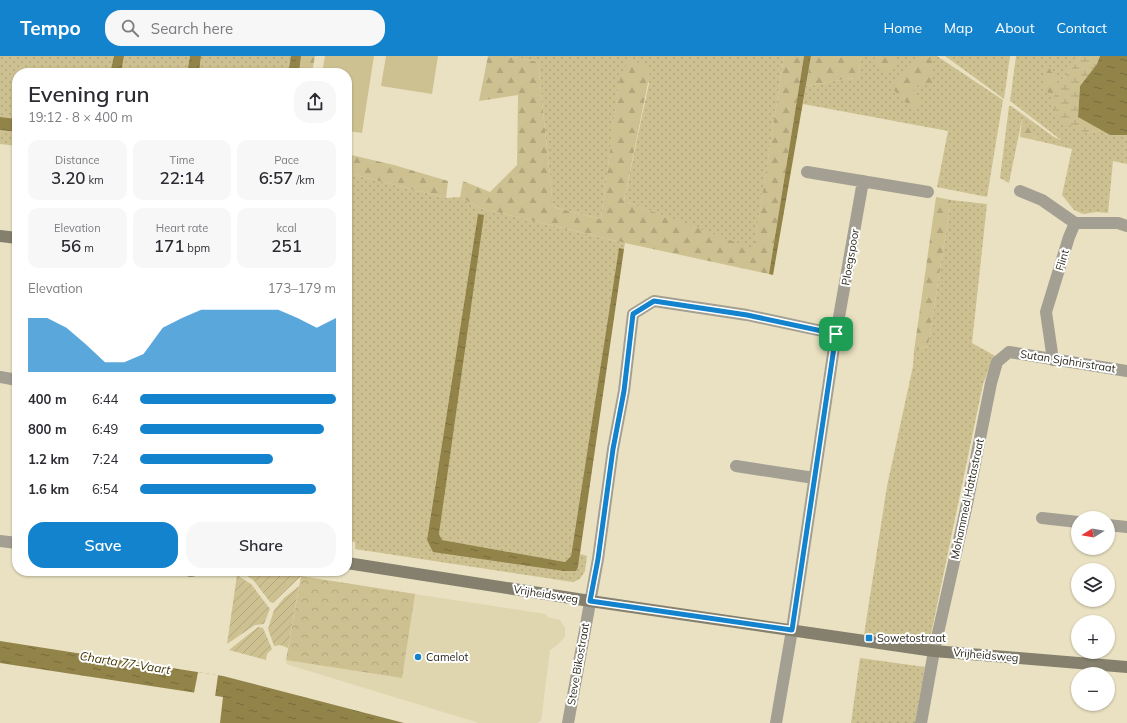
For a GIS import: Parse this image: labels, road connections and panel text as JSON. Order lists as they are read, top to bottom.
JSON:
{
  "streets": {
    "street": [
      "Ploegspoor",
      "Flint",
      "Sutan Sjahrirstraat",
      "Mohammed Hattastraat",
      "Vrijheidsweg",
      "Steve Bikostraat"
    ]
  },
  "crossings": [
    ["Ploegspoor", "Steve Bikostraat"],
    ["Flint", "Sutan Sjahrirstraat"],
    ["Sutan Sjahrirstraat", "Mohammed Hattastraat"],
    ["Mohammed Hattastraat", "Vrijheidsweg"],
    ["Vrijheidsweg", "Steve Bikostraat"]
  ],
  "water": ["Charta 77-Vaart"],
  "places": {
    "transit": ["Sowetostraat"],
    "other": ["Camelot"]
  },
  "north": "left",
  "page": {
    "header": "Tempo",
    "search": "Search here",
    "nav": [
      "Home",
      "Map",
      "About",
      "Contact"
    ],
    "heading": ["Evening run", "19:12 · 8 × 400 m"],
    "stats": [
      ["Distance", "3.20 km"],
      ["Time", "22:14"],
      ["Pace", "6:57 /km"],
      ["Elevation", "56 m"],
      ["Heart rate", "171 bpm"],
      ["kcal", "251"]
    ],
    "chart": ["Elevation", "173–179 m"],
    "list": [
      {
        "name": "400 m",
        "note": "6:44"
      },
      {
        "name": "800 m",
        "note": "6:49"
      },
      {
        "name": "1.2 km",
        "note": "7:24"
      },
      {
        "name": "1.6 km",
        "note": "6:54"
      }
    ],
    "map_buttons": ["+", "−"],
    "buttons": ["Save", "Share"]
  }
}
